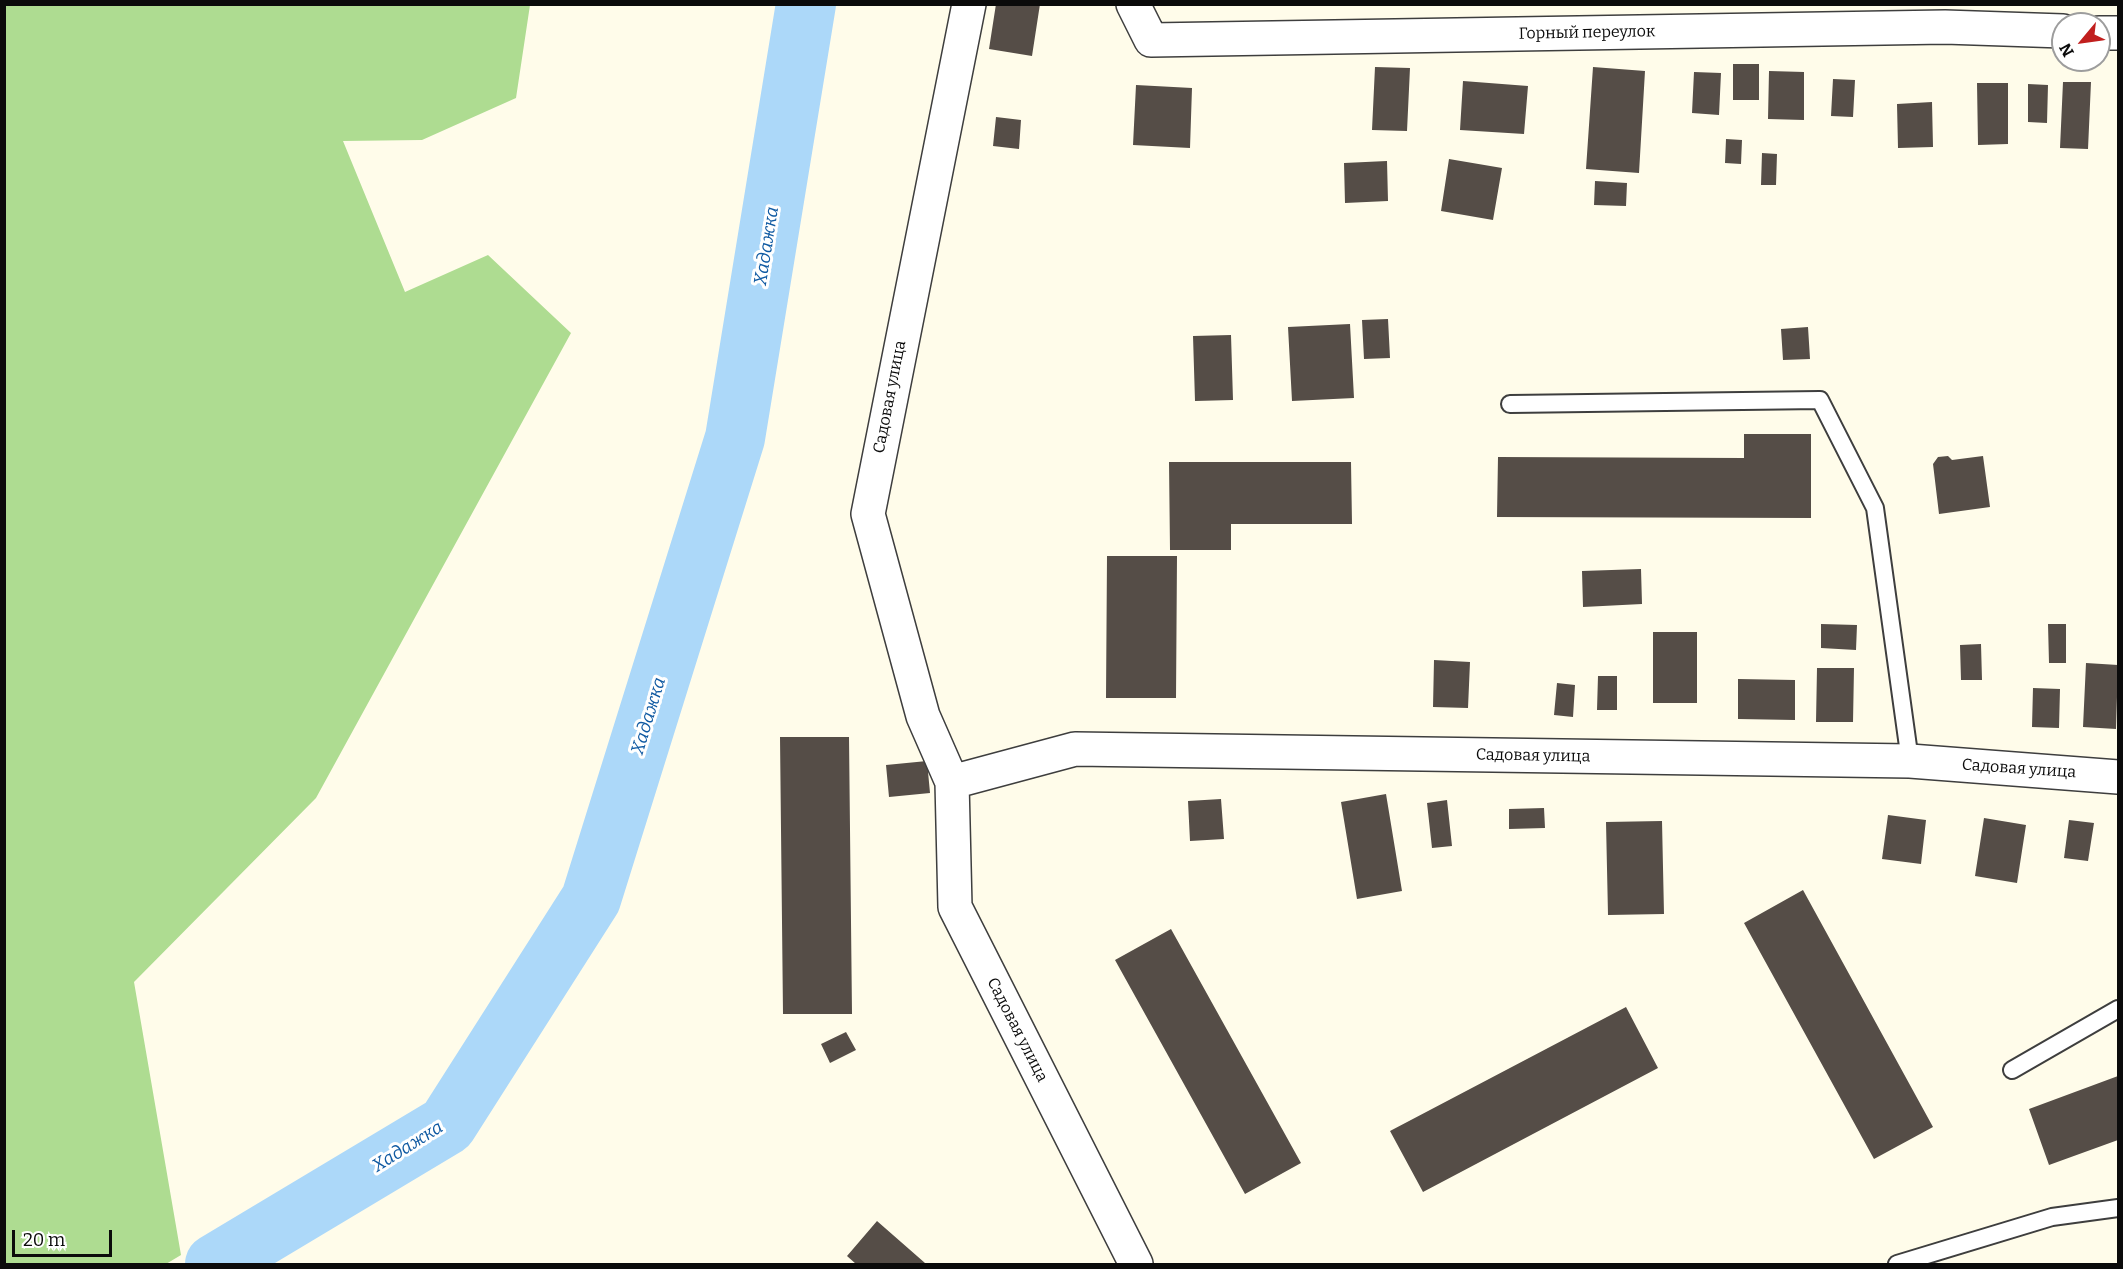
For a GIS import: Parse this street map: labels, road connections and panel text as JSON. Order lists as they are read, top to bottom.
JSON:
{
  "streets": {
    "street": ["Горный переулок", "Садовая улица"]
  },
  "water": ["Хадажка"],
  "scale_bar": "20 m",
  "north": "bottom left"
}
